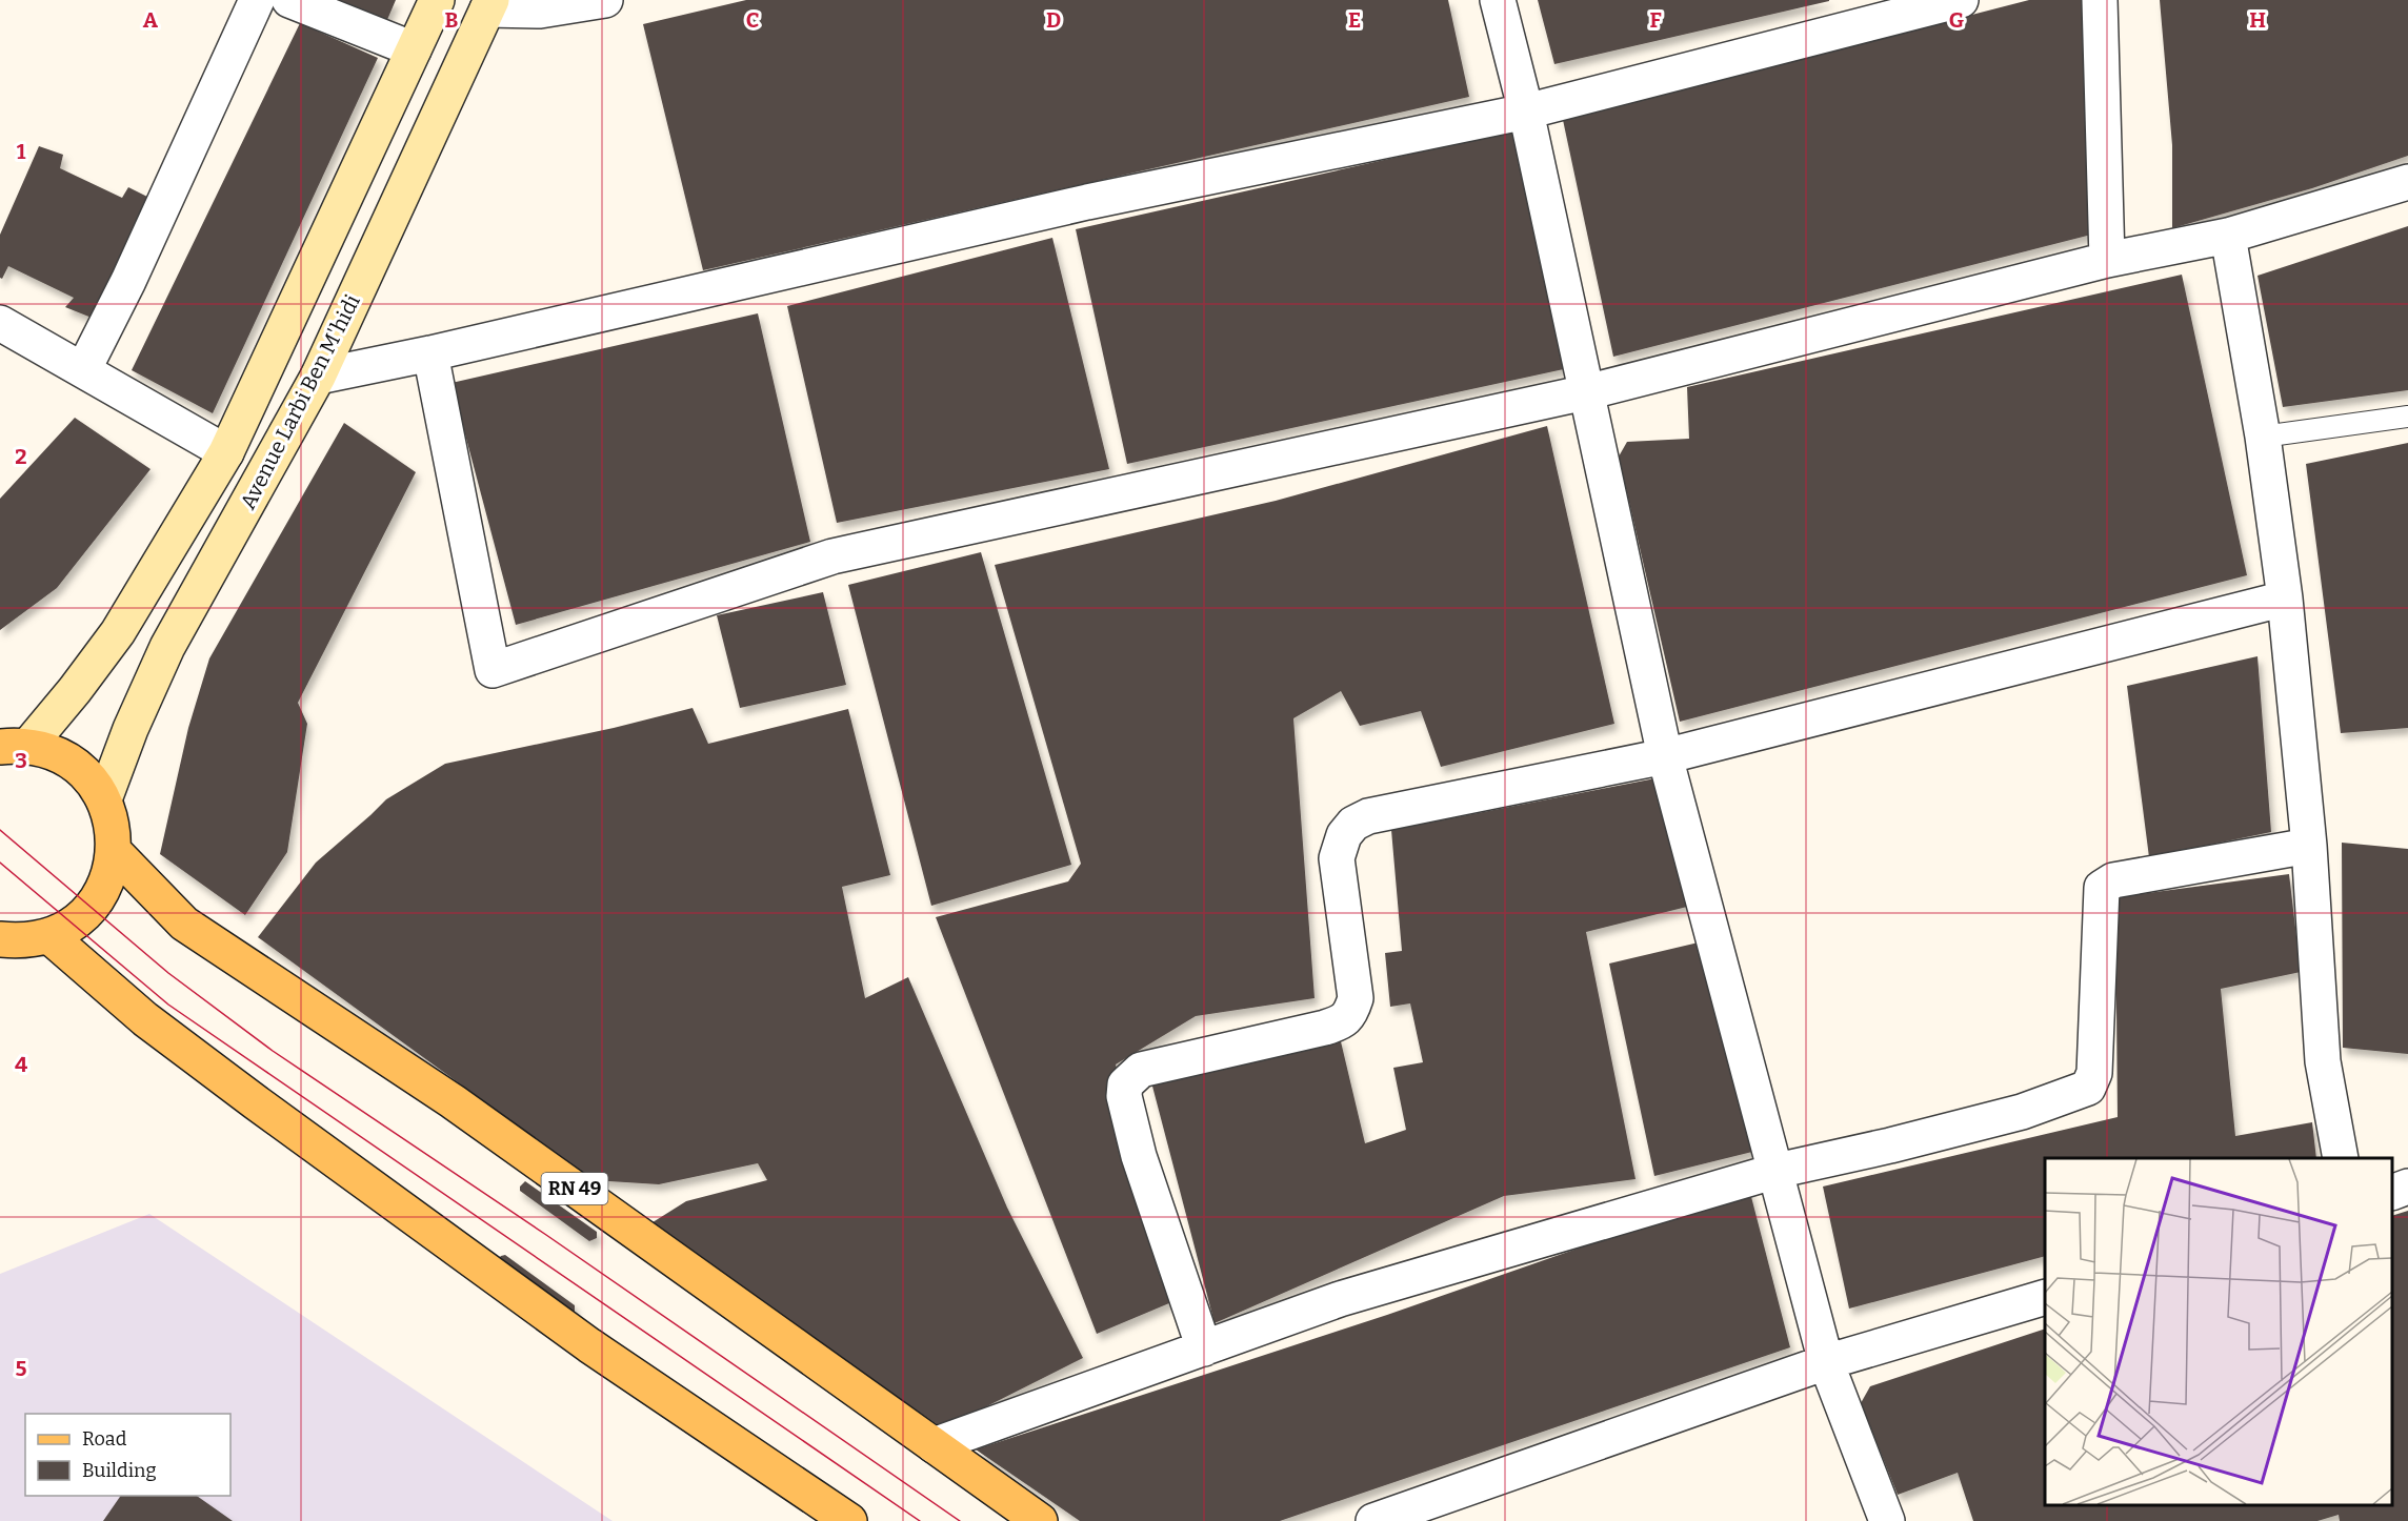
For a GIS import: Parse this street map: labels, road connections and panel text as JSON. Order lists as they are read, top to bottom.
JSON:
{
  "streets": {
    "main road": ["Avenue Larbi Ben M'hidi", "RN 49"]
  },
  "legend": ["Road", "Building"],
  "grid": {
    "columns": [
      "A",
      "B",
      "C",
      "D",
      "E",
      "F",
      "G",
      "H"
    ],
    "rows": [
      "1",
      "2",
      "3",
      "4",
      "5"
    ]
  }
}
